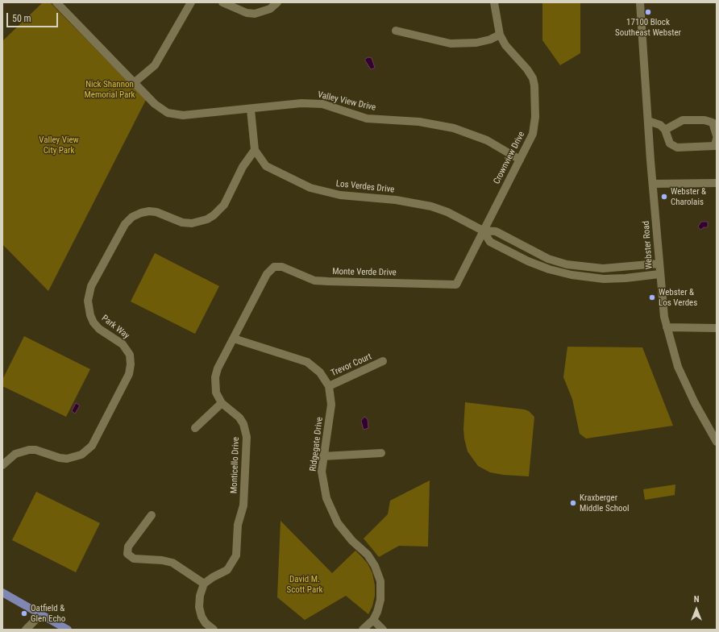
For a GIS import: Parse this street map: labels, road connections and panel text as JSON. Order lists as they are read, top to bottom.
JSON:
{
  "streets": {
    "street": [
      "Valley View Drive",
      "Crownview Drive",
      "Los Verdes Drive",
      "Webster Road",
      "Monte Verde Drive",
      "Park Way",
      "Trevor Court",
      "Ridgegate Drive",
      "Monticello Drive"
    ]
  },
  "crossings": [
    ["Valley View Drive", "Crownview Drive"],
    ["Valley View Drive", "Los Verdes Drive"],
    ["Crownview Drive", "Los Verdes Drive"],
    ["Crownview Drive", "Monte Verde Drive"],
    ["Los Verdes Drive", "Webster Road"],
    ["Los Verdes Drive", "Park Way"],
    ["Monte Verde Drive", "Monticello Drive"],
    ["Trevor Court", "Ridgegate Drive"],
    ["Ridgegate Drive", "Monticello Drive"]
  ],
  "parks": ["Nick Shannon Memorial Park", "Valley View City Park", "David M. Scott Park"],
  "places": [
    "17100 Block Southeast Webster",
    "Webster & Charolais",
    "Webster & Los Verdes",
    "Kraxberger Middle School",
    "Oatfield & Glen Echo"
  ],
  "scale_bar": "50 m",
  "north": "top"
}
